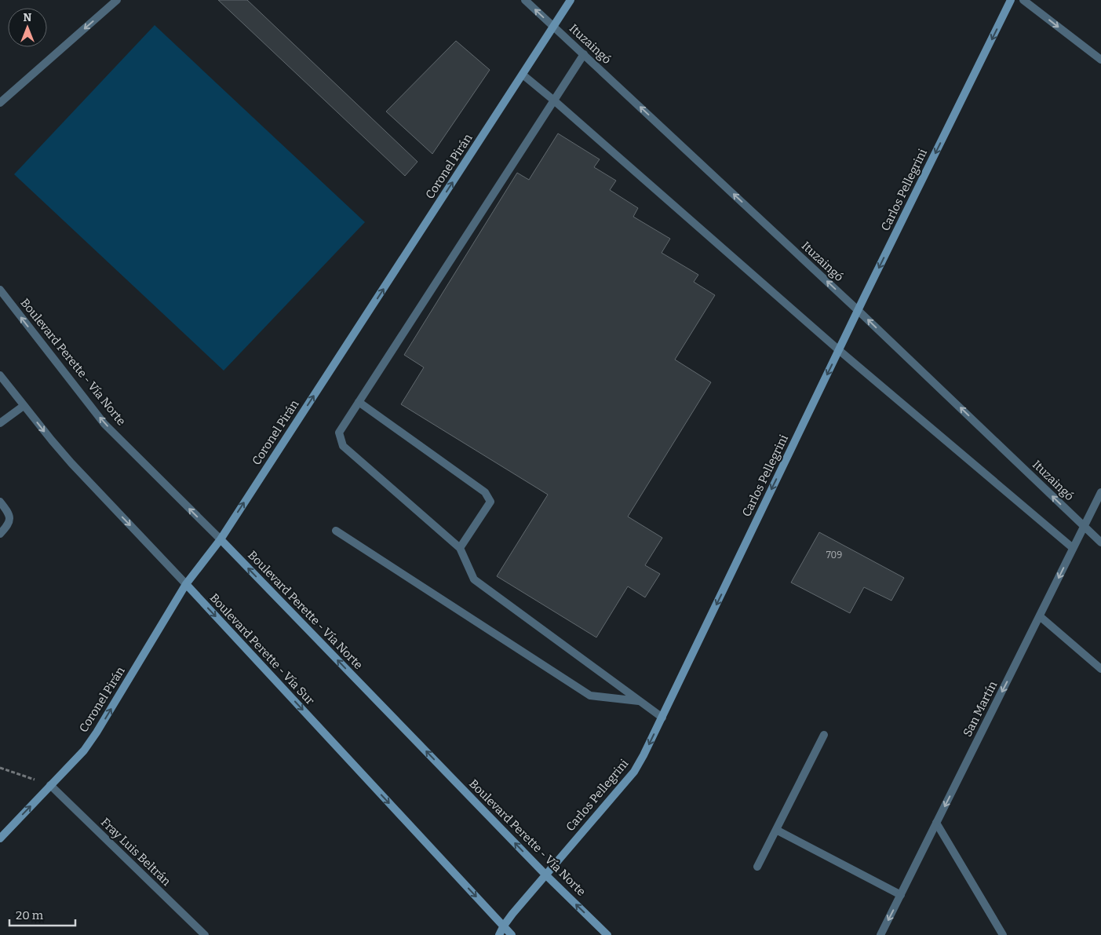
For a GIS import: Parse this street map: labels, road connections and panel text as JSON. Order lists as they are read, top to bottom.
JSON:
{
  "streets": {
    "street": [
      "Ituzaingó",
      "Coronel Pirán",
      "Carlos Pellegrini",
      "Boulevard Perette - Vía Norte",
      "Boulevard Perette - Vía Sur",
      "San Martín",
      "Fray Luis Beltrán"
    ]
  },
  "crossings": [
    ["Ituzaingó", "Coronel Pirán"],
    ["Ituzaingó", "Carlos Pellegrini"],
    ["Ituzaingó", "San Martín"],
    ["Coronel Pirán", "Boulevard Perette - Vía Norte"],
    ["Coronel Pirán", "Boulevard Perette - Vía Sur"],
    ["Coronel Pirán", "Fray Luis Beltrán"],
    ["Carlos Pellegrini", "Boulevard Perette - Vía Norte"],
    ["Carlos Pellegrini", "Boulevard Perette - Vía Sur"]
  ],
  "one_way": [
    "Carlos Pellegrini",
    "Boulevard Perette - Vía Norte",
    "Boulevard Perette - Vía Sur",
    "San Martín"
  ],
  "house_numbers": ["709"],
  "scale_bar": "20 m",
  "north": "top"
}
